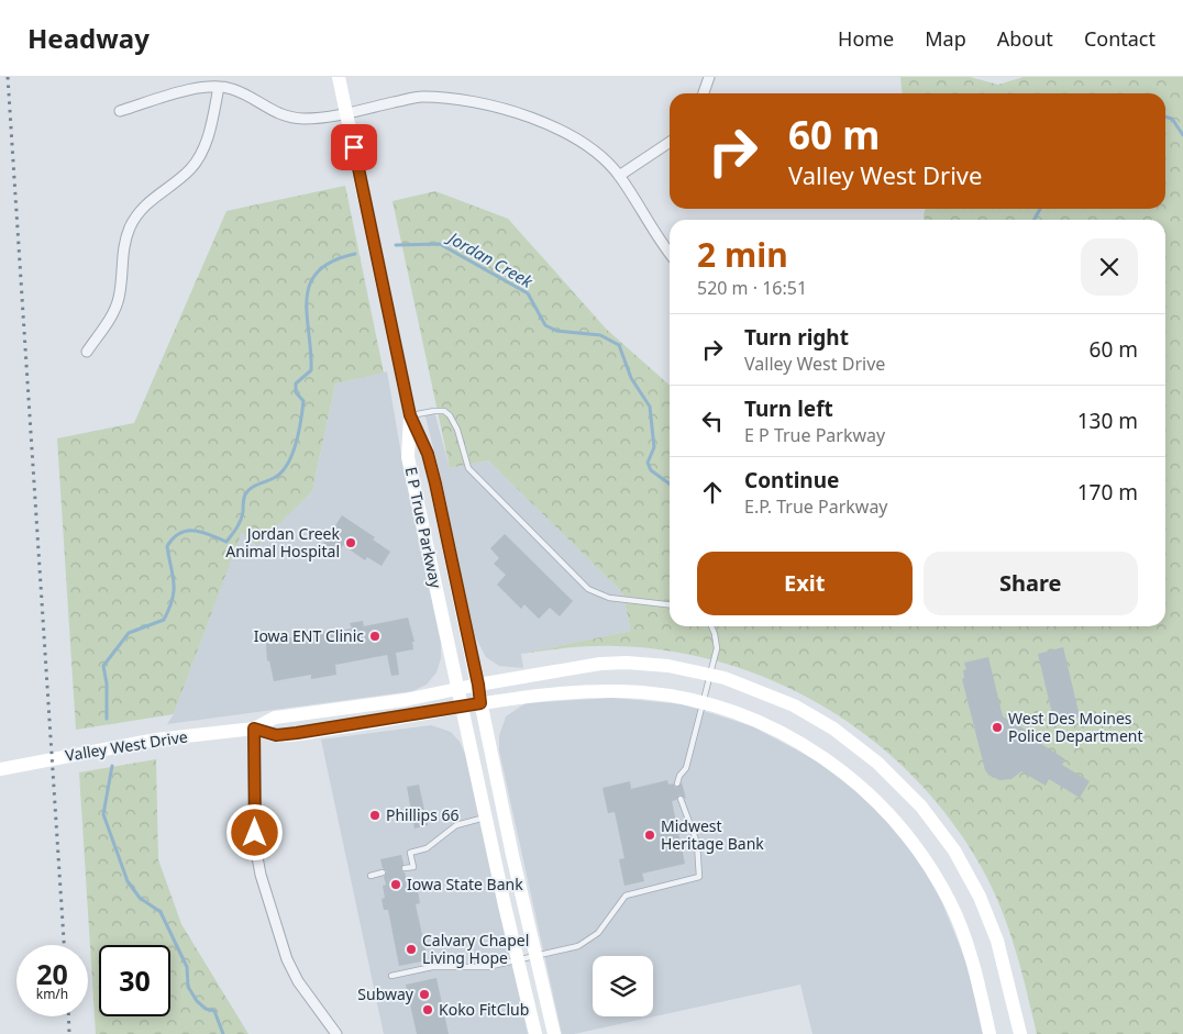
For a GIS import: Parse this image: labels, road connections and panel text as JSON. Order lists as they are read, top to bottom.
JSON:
{
  "streets": {
    "main road": ["E P True Parkway", "Valley West Drive"]
  },
  "crossings": [
    ["E P True Parkway", "Valley West Drive"]
  ],
  "water": ["Jordan Creek"],
  "places": [
    "Jordan Creek Animal Hospital",
    "Iowa ENT Clinic",
    "West Des Moines Police Department",
    "Phillips 66",
    "Midwest Heritage Bank",
    "Iowa State Bank",
    "Calvary Chapel Living Hope",
    "Subway",
    "Koko FitClub"
  ],
  "page": {
    "header": "Headway",
    "nav": [
      "Home",
      "Map",
      "About",
      "Contact"
    ],
    "turn": ["60 m", "Valley West Drive"],
    "heading": ["2 min", "520 m · 16:51"],
    "list": [
      {
        "name": "Turn right",
        "note": "Valley West Drive",
        "value": "60 m"
      },
      {
        "name": "Turn left",
        "note": "E P True Parkway",
        "value": "130 m"
      },
      {
        "name": "Continue",
        "note": "E.P. True Parkway",
        "value": "170 m"
      }
    ],
    "buttons": ["Exit", "Share"],
    "speed": "20 km/h",
    "limit": "30"
  }
}
